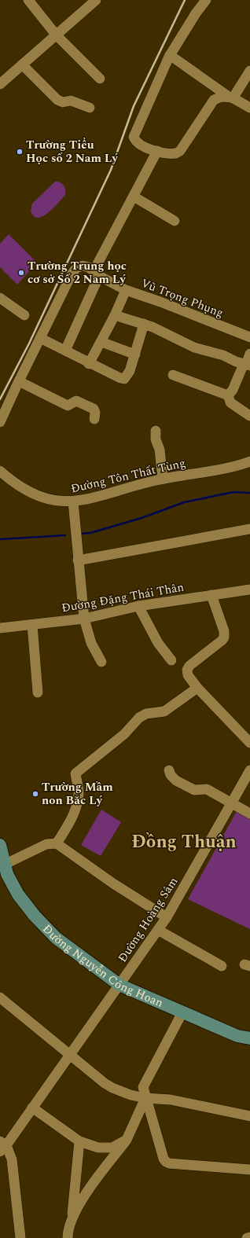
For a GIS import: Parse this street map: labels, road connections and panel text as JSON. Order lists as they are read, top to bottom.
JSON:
{
  "streets": {
    "main road": ["Đường Nguyễn Công Hoan"],
    "street": [
      "Vũ Trọng Phụng",
      "Đường Tôn Thất Tùng",
      "Đường Đặng Thái Thân",
      "Đường Hoàng Sâm"
    ]
  },
  "crossings": [
    ["Đường Hoàng Sâm", "Đường Nguyễn Công Hoan"]
  ],
  "districts": ["Đồng Thuận"],
  "places": ["Trường Tiểu Học số 2 Nam Lý", "Trường Trung học cơ sở Số 2 Nam Lý", "Trường Mầm non Băc Lý"]
}
